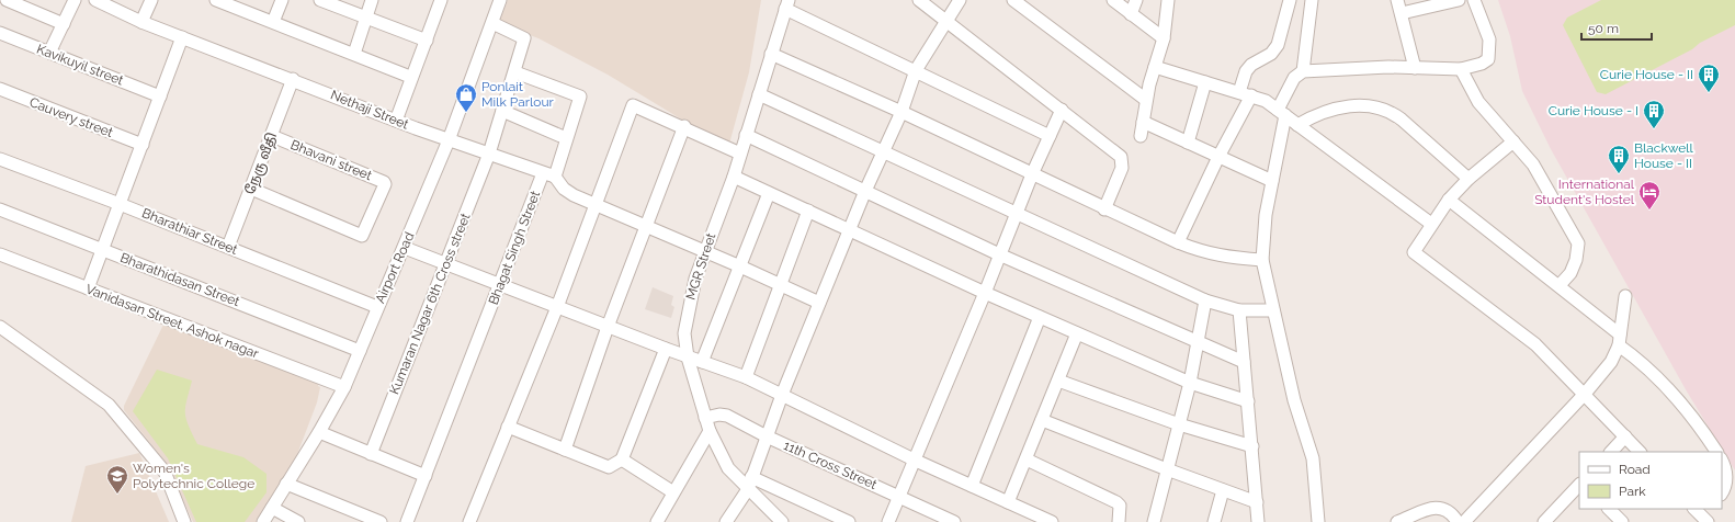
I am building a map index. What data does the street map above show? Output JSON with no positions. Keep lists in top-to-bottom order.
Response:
{
  "streets": {
    "street": [
      "Kavikuyil street",
      "Nethaji Street",
      "Cauvery street",
      "Bhavani street",
      "நேரு வீதி",
      "Bharathiar Street",
      "Bhagat Singh Street",
      "MGR Street",
      "Airport Road",
      "Bharathidasan Street",
      "Kumaran Nagar 6th Cross street",
      "Vanidasan Street, Ashok nagar",
      "11th Cross Street"
    ]
  },
  "crossings": [
    ["Nethaji Street", "நேரு வீதி"],
    ["Nethaji Street", "Bhagat Singh Street"],
    ["Nethaji Street", "Airport Road"],
    ["Nethaji Street", "Kumaran Nagar 6th Cross street"],
    ["Bhavani street", "நேரு வீதி"],
    ["நேரு வீதி", "Bharathiar Street"],
    ["Bharathiar Street", "Airport Road"],
    ["Bhagat Singh Street", "Kumaran Nagar 6th Cross street"],
    ["MGR Street", "11th Cross Street"],
    ["Airport Road", "Bharathidasan Street"],
    ["Airport Road", "Vanidasan Street, Ashok nagar"]
  ],
  "places": {
    "building": ["Curie House - II", "Curie House - I", "Blackwell House - II"],
    "shop": ["Ponlait Milk Parlour"],
    "hotel": ["International Student's Hostel"],
    "school or university": ["Women's Polytechnic College"]
  },
  "legend": ["Road", "Park"],
  "scale_bar": "50 m"
}
